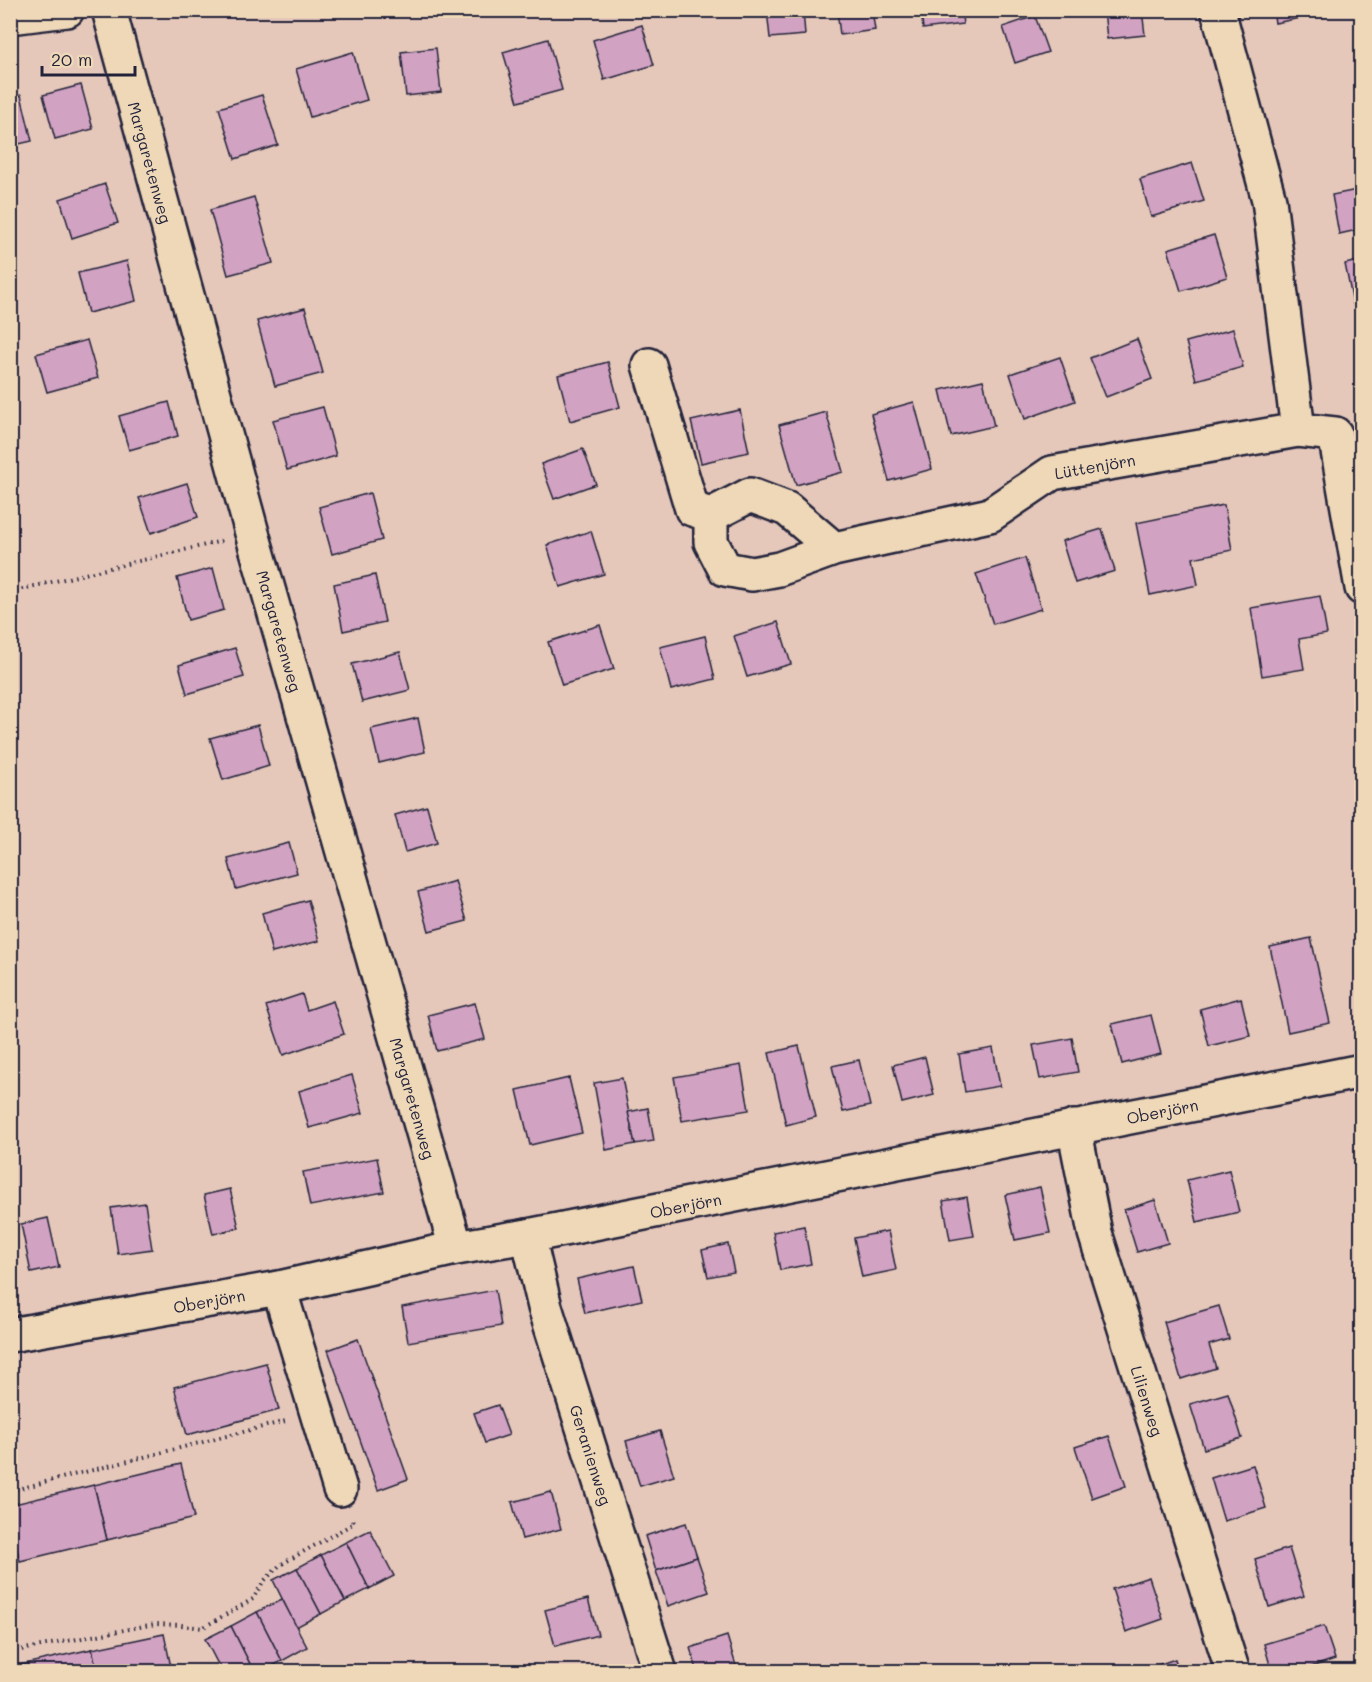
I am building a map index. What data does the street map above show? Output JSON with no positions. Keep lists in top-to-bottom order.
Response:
{
  "streets": {
    "street": [
      "Margaretenweg",
      "Lüttenjörn",
      "Oberjörn",
      "Lilienweg",
      "Geranienweg"
    ]
  },
  "crossings": [
    ["Margaretenweg", "Oberjörn"],
    ["Oberjörn", "Lilienweg"],
    ["Oberjörn", "Geranienweg"]
  ],
  "scale_bar": "20 m"
}
